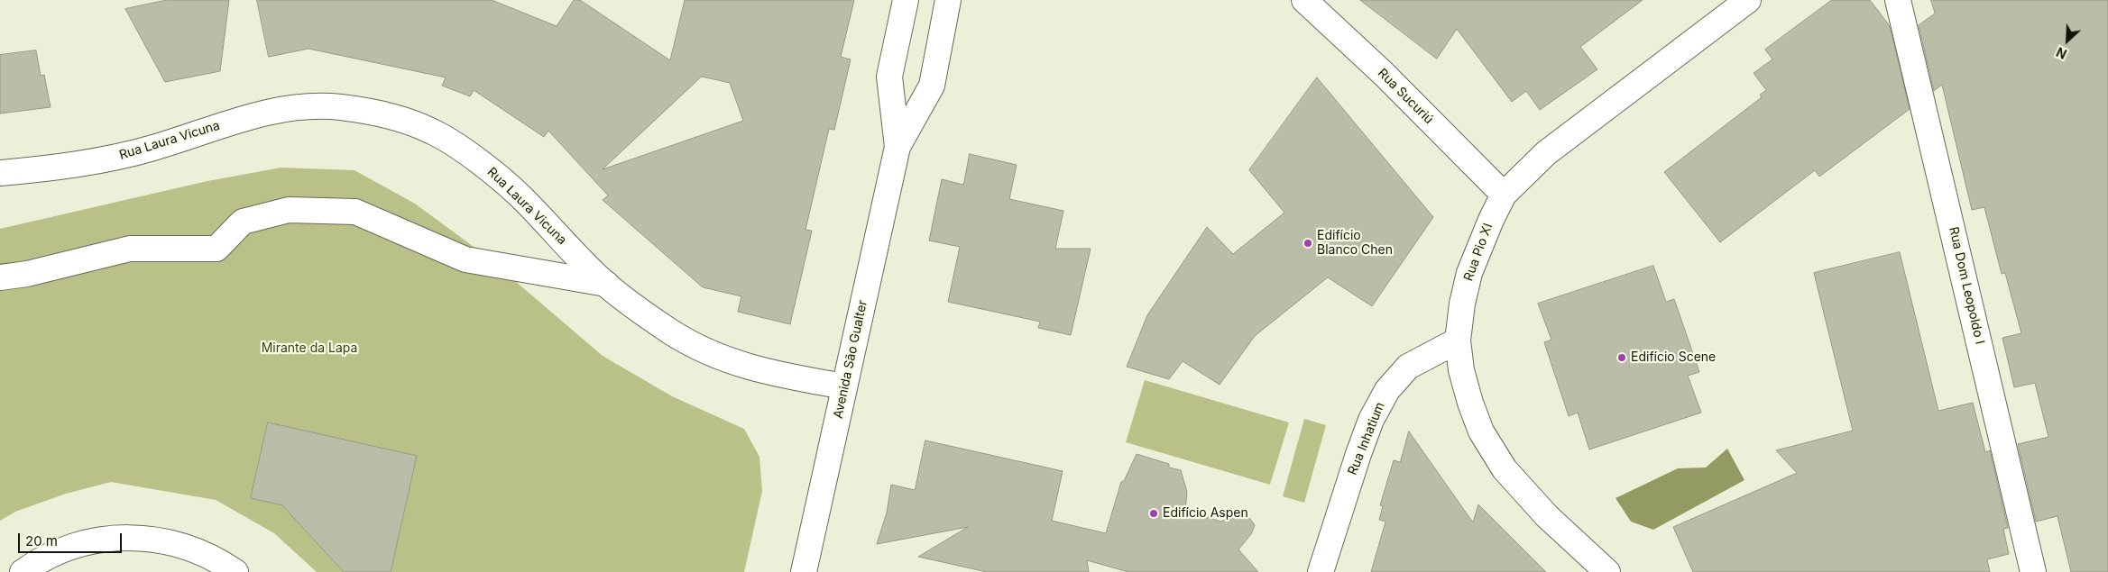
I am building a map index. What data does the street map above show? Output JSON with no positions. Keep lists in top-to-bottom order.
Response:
{
  "streets": {
    "street": [
      "Rua Sucuriú",
      "Rua Laura Vicuna",
      "Rua Pio XI",
      "Rua Dom Leopoldo I",
      "Avenida São Gualter",
      "Rua Inhatium"
    ]
  },
  "crossings": [
    ["Rua Sucuriú", "Rua Pio XI"],
    ["Rua Laura Vicuna", "Avenida São Gualter"],
    ["Rua Pio XI", "Rua Inhatium"]
  ],
  "parks": ["Mirante da Lapa"],
  "places": ["Edifício Blanco Chen", "Edifício Scene", "Edifício Aspen"],
  "scale_bar": "20 m",
  "north": "bottom left"
}
